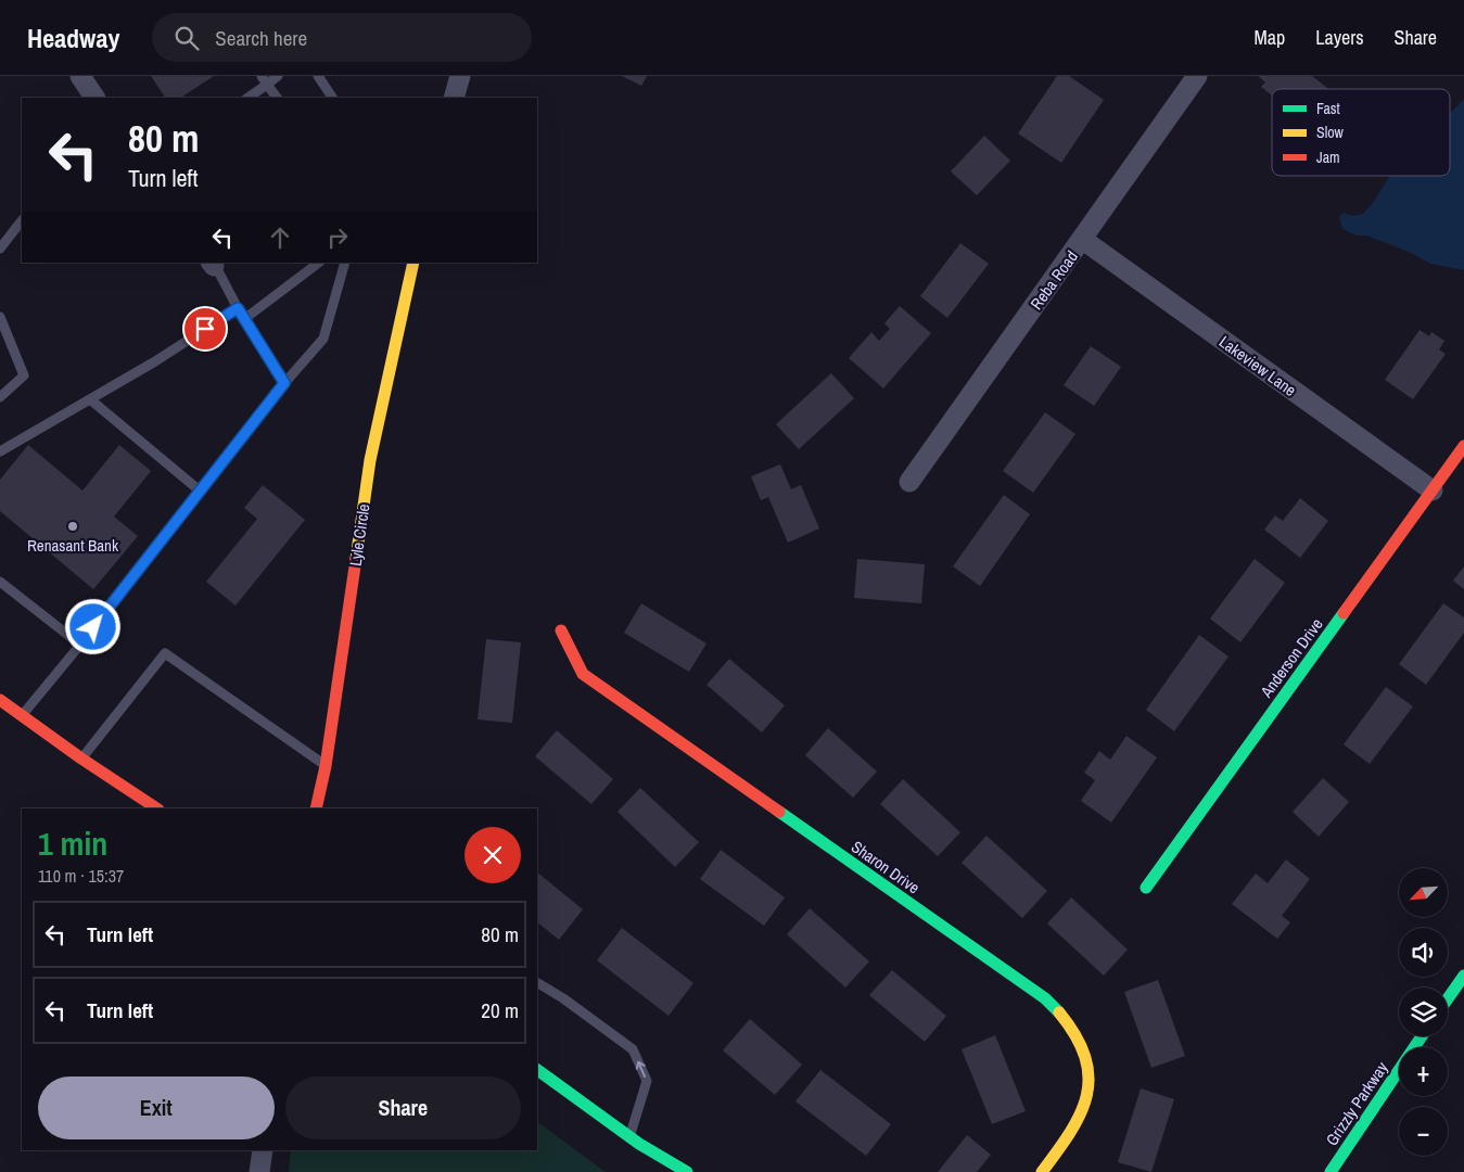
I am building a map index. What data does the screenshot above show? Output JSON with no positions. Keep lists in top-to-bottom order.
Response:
{
  "streets": {
    "street": [
      "Reba Road",
      "Lakeview Lane",
      "Lyle Circle",
      "Anderson Drive",
      "Sharon Drive",
      "Grizzly Parkway"
    ]
  },
  "crossings": [
    ["Reba Road", "Lakeview Lane"],
    ["Lakeview Lane", "Anderson Drive"]
  ],
  "places": ["Renasant Bank"],
  "legend": ["Fast", "Slow", "Jam"],
  "north": "bottom left",
  "page": {
    "header": "Headway",
    "search": "Search here",
    "nav": ["Map", "Layers", "Share"],
    "turn": ["80 m", "Turn left"],
    "heading": ["1 min", "110 m · 15:37"],
    "map_buttons": ["+", "−"],
    "list": [
      {
        "name": "Turn left",
        "value": "80 m"
      },
      {
        "name": "Turn left",
        "value": "20 m"
      }
    ],
    "buttons": ["Exit", "Share"]
  }
}
